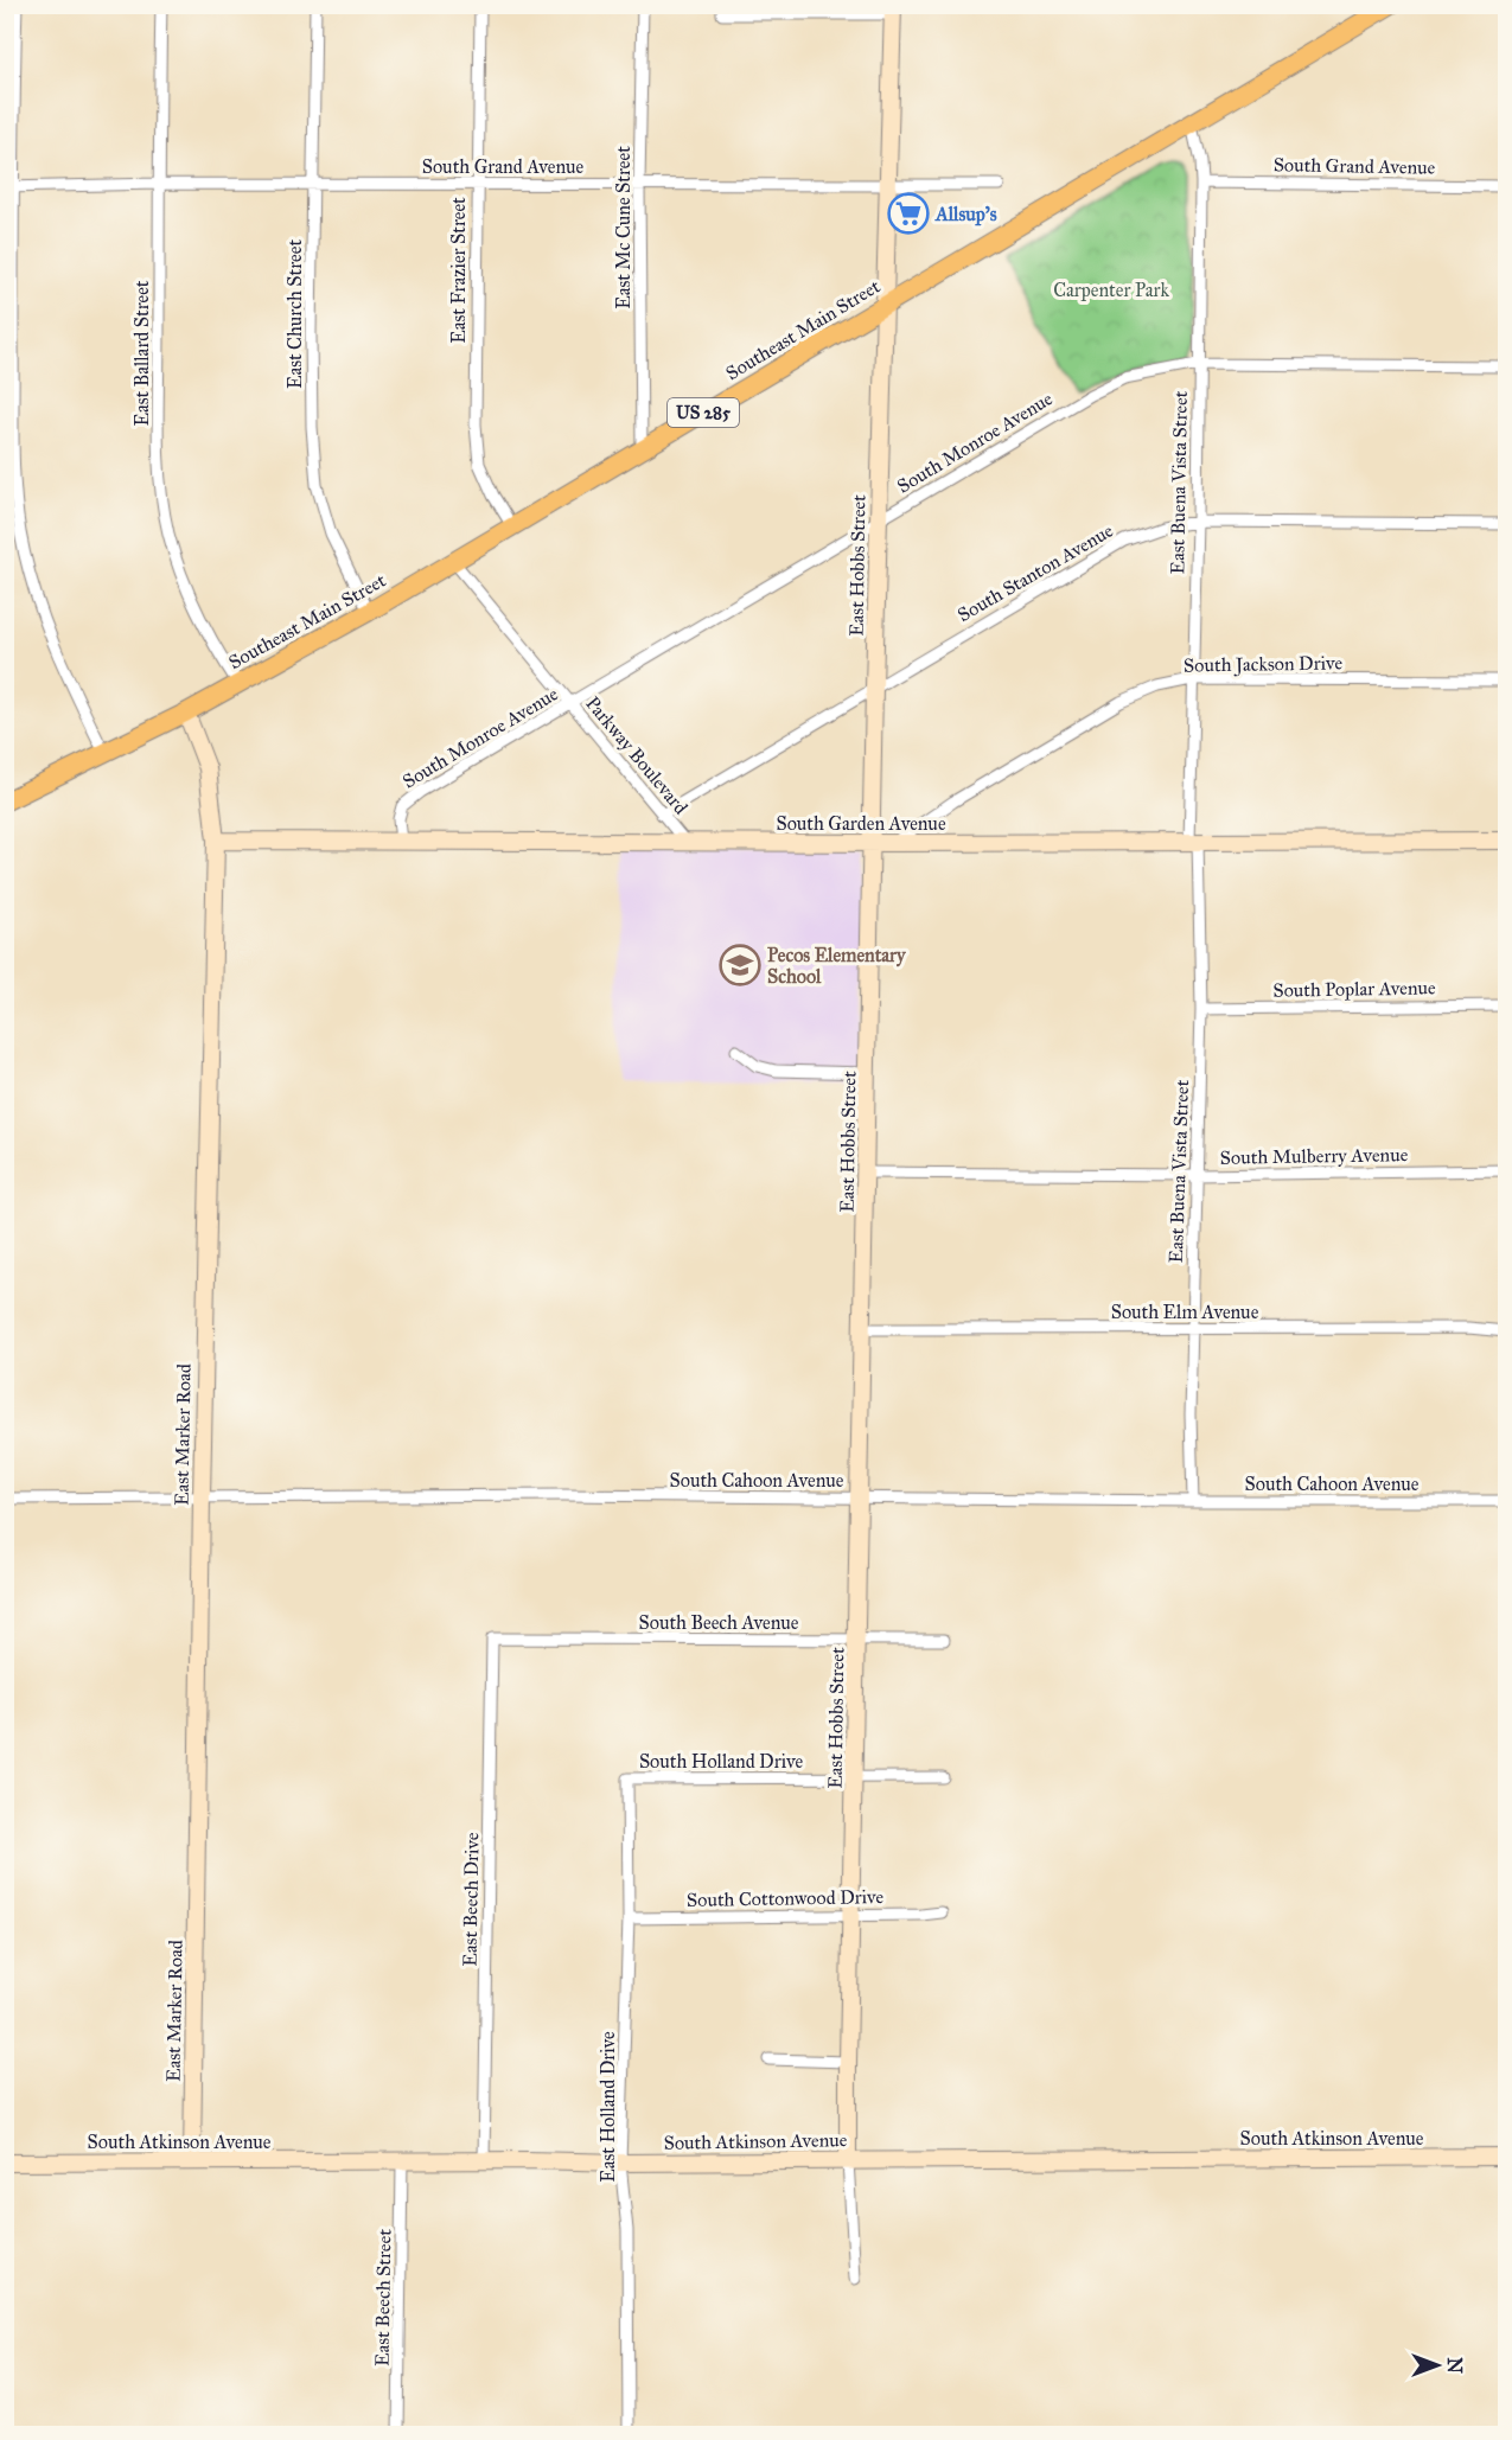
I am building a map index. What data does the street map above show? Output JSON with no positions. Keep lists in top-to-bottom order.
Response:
{
  "streets": {
    "main road": ["Southeast Main Street", "US 285"],
    "street": [
      "South Grand Avenue",
      "East Mc Cune Street",
      "East Frazier Street",
      "East Church Street",
      "East Ballard Street",
      "South Monroe Avenue",
      "East Buena Vista Street",
      "East Hobbs Street",
      "South Stanton Avenue",
      "South Jackson Drive",
      "Parkway Boulevard",
      "South Garden Avenue",
      "South Poplar Avenue",
      "South Mulberry Avenue",
      "South Elm Avenue",
      "East Marker Road",
      "South Cahoon Avenue",
      "South Beech Avenue",
      "South Holland Drive",
      "South Cottonwood Drive",
      "East Beech Drive",
      "East Holland Drive",
      "South Atkinson Avenue",
      "East Beech Street"
    ]
  },
  "crossings": [
    ["South Grand Avenue", "East Mc Cune Street"],
    ["South Grand Avenue", "East Frazier Street"],
    ["South Grand Avenue", "East Church Street"],
    ["South Grand Avenue", "East Ballard Street"],
    ["South Grand Avenue", "East Buena Vista Street"],
    ["South Grand Avenue", "East Hobbs Street"],
    ["East Mc Cune Street", "Southeast Main Street"],
    ["East Frazier Street", "Southeast Main Street"],
    ["East Church Street", "Southeast Main Street"],
    ["Southeast Main Street", "East Ballard Street"],
    ["Southeast Main Street", "East Buena Vista Street"],
    ["Southeast Main Street", "East Hobbs Street"],
    ["Southeast Main Street", "Parkway Boulevard"],
    ["Southeast Main Street", "East Marker Road"],
    ["South Monroe Avenue", "East Buena Vista Street"],
    ["South Monroe Avenue", "East Hobbs Street"],
    ["South Monroe Avenue", "Parkway Boulevard"],
    ["South Monroe Avenue", "South Garden Avenue"],
    ["East Buena Vista Street", "South Stanton Avenue"],
    ["East Buena Vista Street", "South Jackson Drive"],
    ["East Buena Vista Street", "South Garden Avenue"],
    ["East Buena Vista Street", "South Poplar Avenue"],
    ["East Buena Vista Street", "South Mulberry Avenue"],
    ["East Buena Vista Street", "South Elm Avenue"],
    ["East Buena Vista Street", "South Cahoon Avenue"],
    ["East Hobbs Street", "South Stanton Avenue"],
    ["East Hobbs Street", "South Garden Avenue"],
    ["East Hobbs Street", "South Mulberry Avenue"],
    ["East Hobbs Street", "South Elm Avenue"],
    ["East Hobbs Street", "South Cahoon Avenue"],
    ["East Hobbs Street", "South Beech Avenue"],
    ["East Hobbs Street", "South Holland Drive"],
    ["East Hobbs Street", "South Cottonwood Drive"],
    ["East Hobbs Street", "South Atkinson Avenue"],
    ["South Stanton Avenue", "Parkway Boulevard"],
    ["South Jackson Drive", "South Garden Avenue"],
    ["Parkway Boulevard", "South Garden Avenue"],
    ["South Garden Avenue", "East Marker Road"],
    ["East Marker Road", "South Cahoon Avenue"],
    ["East Marker Road", "South Atkinson Avenue"],
    ["South Beech Avenue", "East Beech Drive"],
    ["South Holland Drive", "East Holland Drive"],
    ["South Cottonwood Drive", "East Holland Drive"],
    ["East Beech Drive", "South Atkinson Avenue"],
    ["East Holland Drive", "South Atkinson Avenue"],
    ["South Atkinson Avenue", "East Beech Street"]
  ],
  "parks": ["Carpenter Park"],
  "places": {
    "supermarket": ["Allsup's"],
    "school or university": ["Pecos Elementary School"]
  },
  "north": "right"
}
